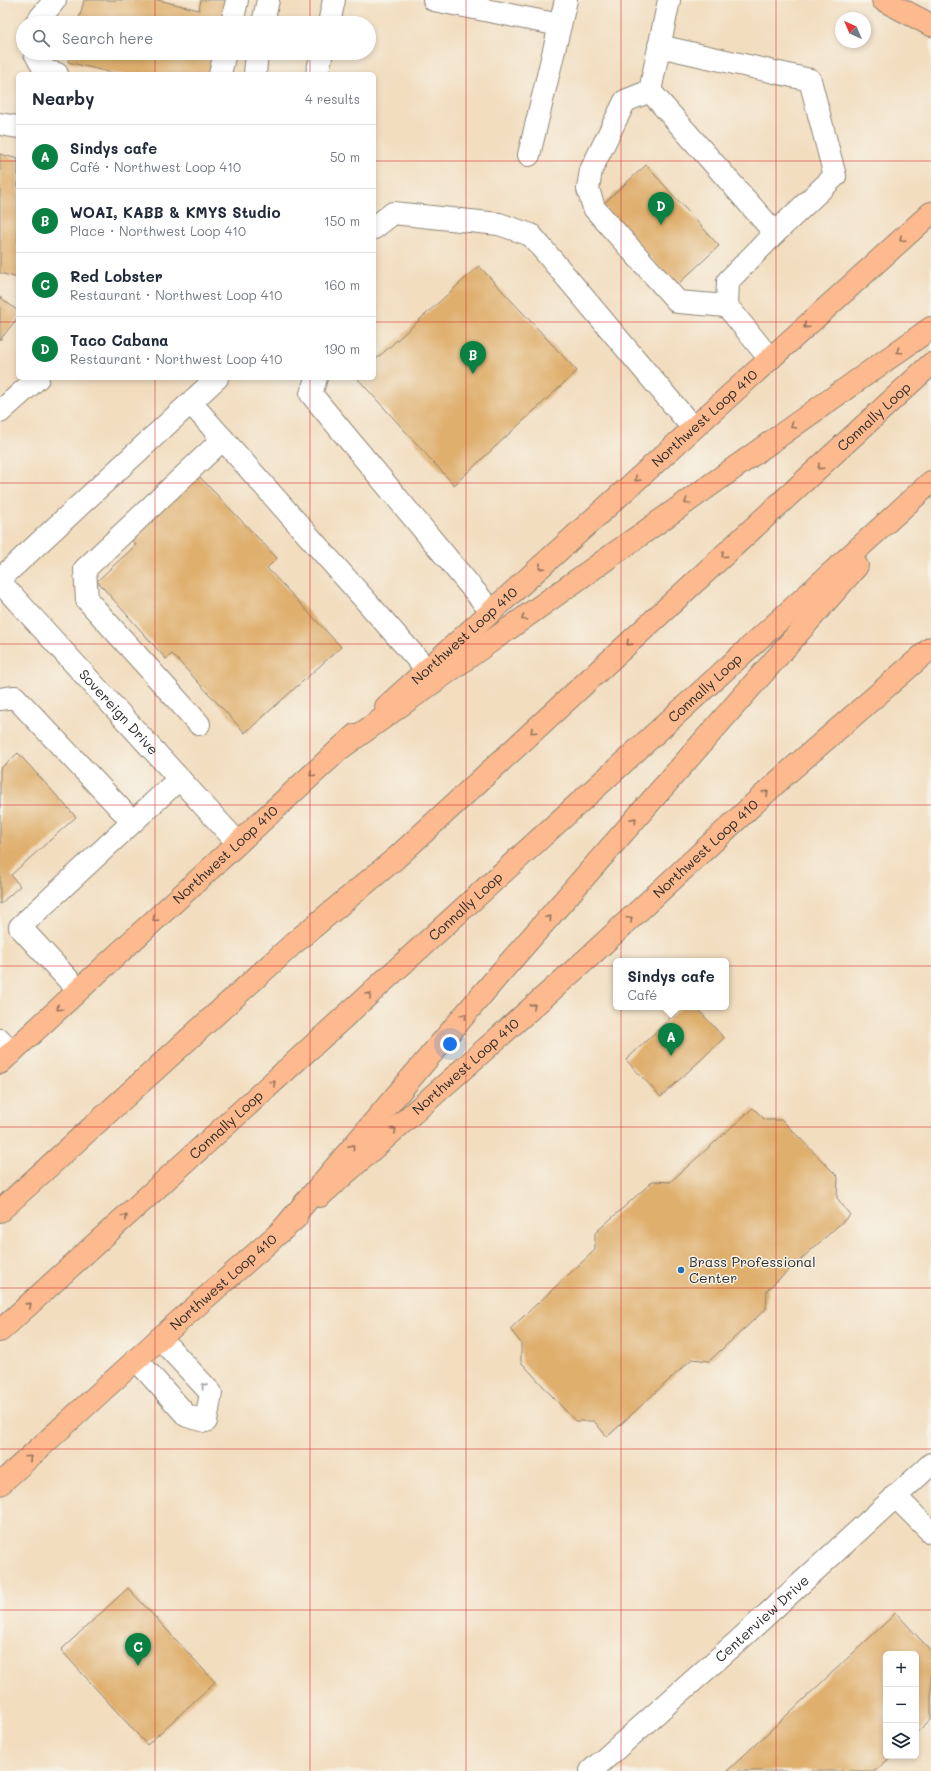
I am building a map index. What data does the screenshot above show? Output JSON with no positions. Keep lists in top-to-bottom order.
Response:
{
  "streets": {
    "main road": ["Connally Loop", "Northwest Loop 410"],
    "street": ["Sovereign Drive", "Centerview Drive"]
  },
  "crossings": [
    ["Northwest Loop 410", "Sovereign Drive"]
  ],
  "places": ["Brass Professional Center"],
  "north": "top left",
  "page": {
    "search": "Search here",
    "heading": ["Nearby", "4 results"],
    "list": [
      {
        "mark": "A",
        "name": "Sindys cafe",
        "note": "Café · Northwest Loop 410",
        "value": "50 m"
      },
      {
        "mark": "B",
        "name": "WOAI, KABB & KMYS Studio",
        "note": "Place · Northwest Loop 410",
        "value": "150 m"
      },
      {
        "mark": "C",
        "name": "Red Lobster",
        "note": "Restaurant · Northwest Loop 410",
        "value": "160 m"
      },
      {
        "mark": "D",
        "name": "Taco Cabana",
        "note": "Restaurant · Northwest Loop 410",
        "value": "190 m"
      }
    ],
    "pins": [
      "D",
      "B",
      "A",
      "C"
    ],
    "popup": ["Sindys cafe", "Café"],
    "map_buttons": ["+", "−"]
  }
}
